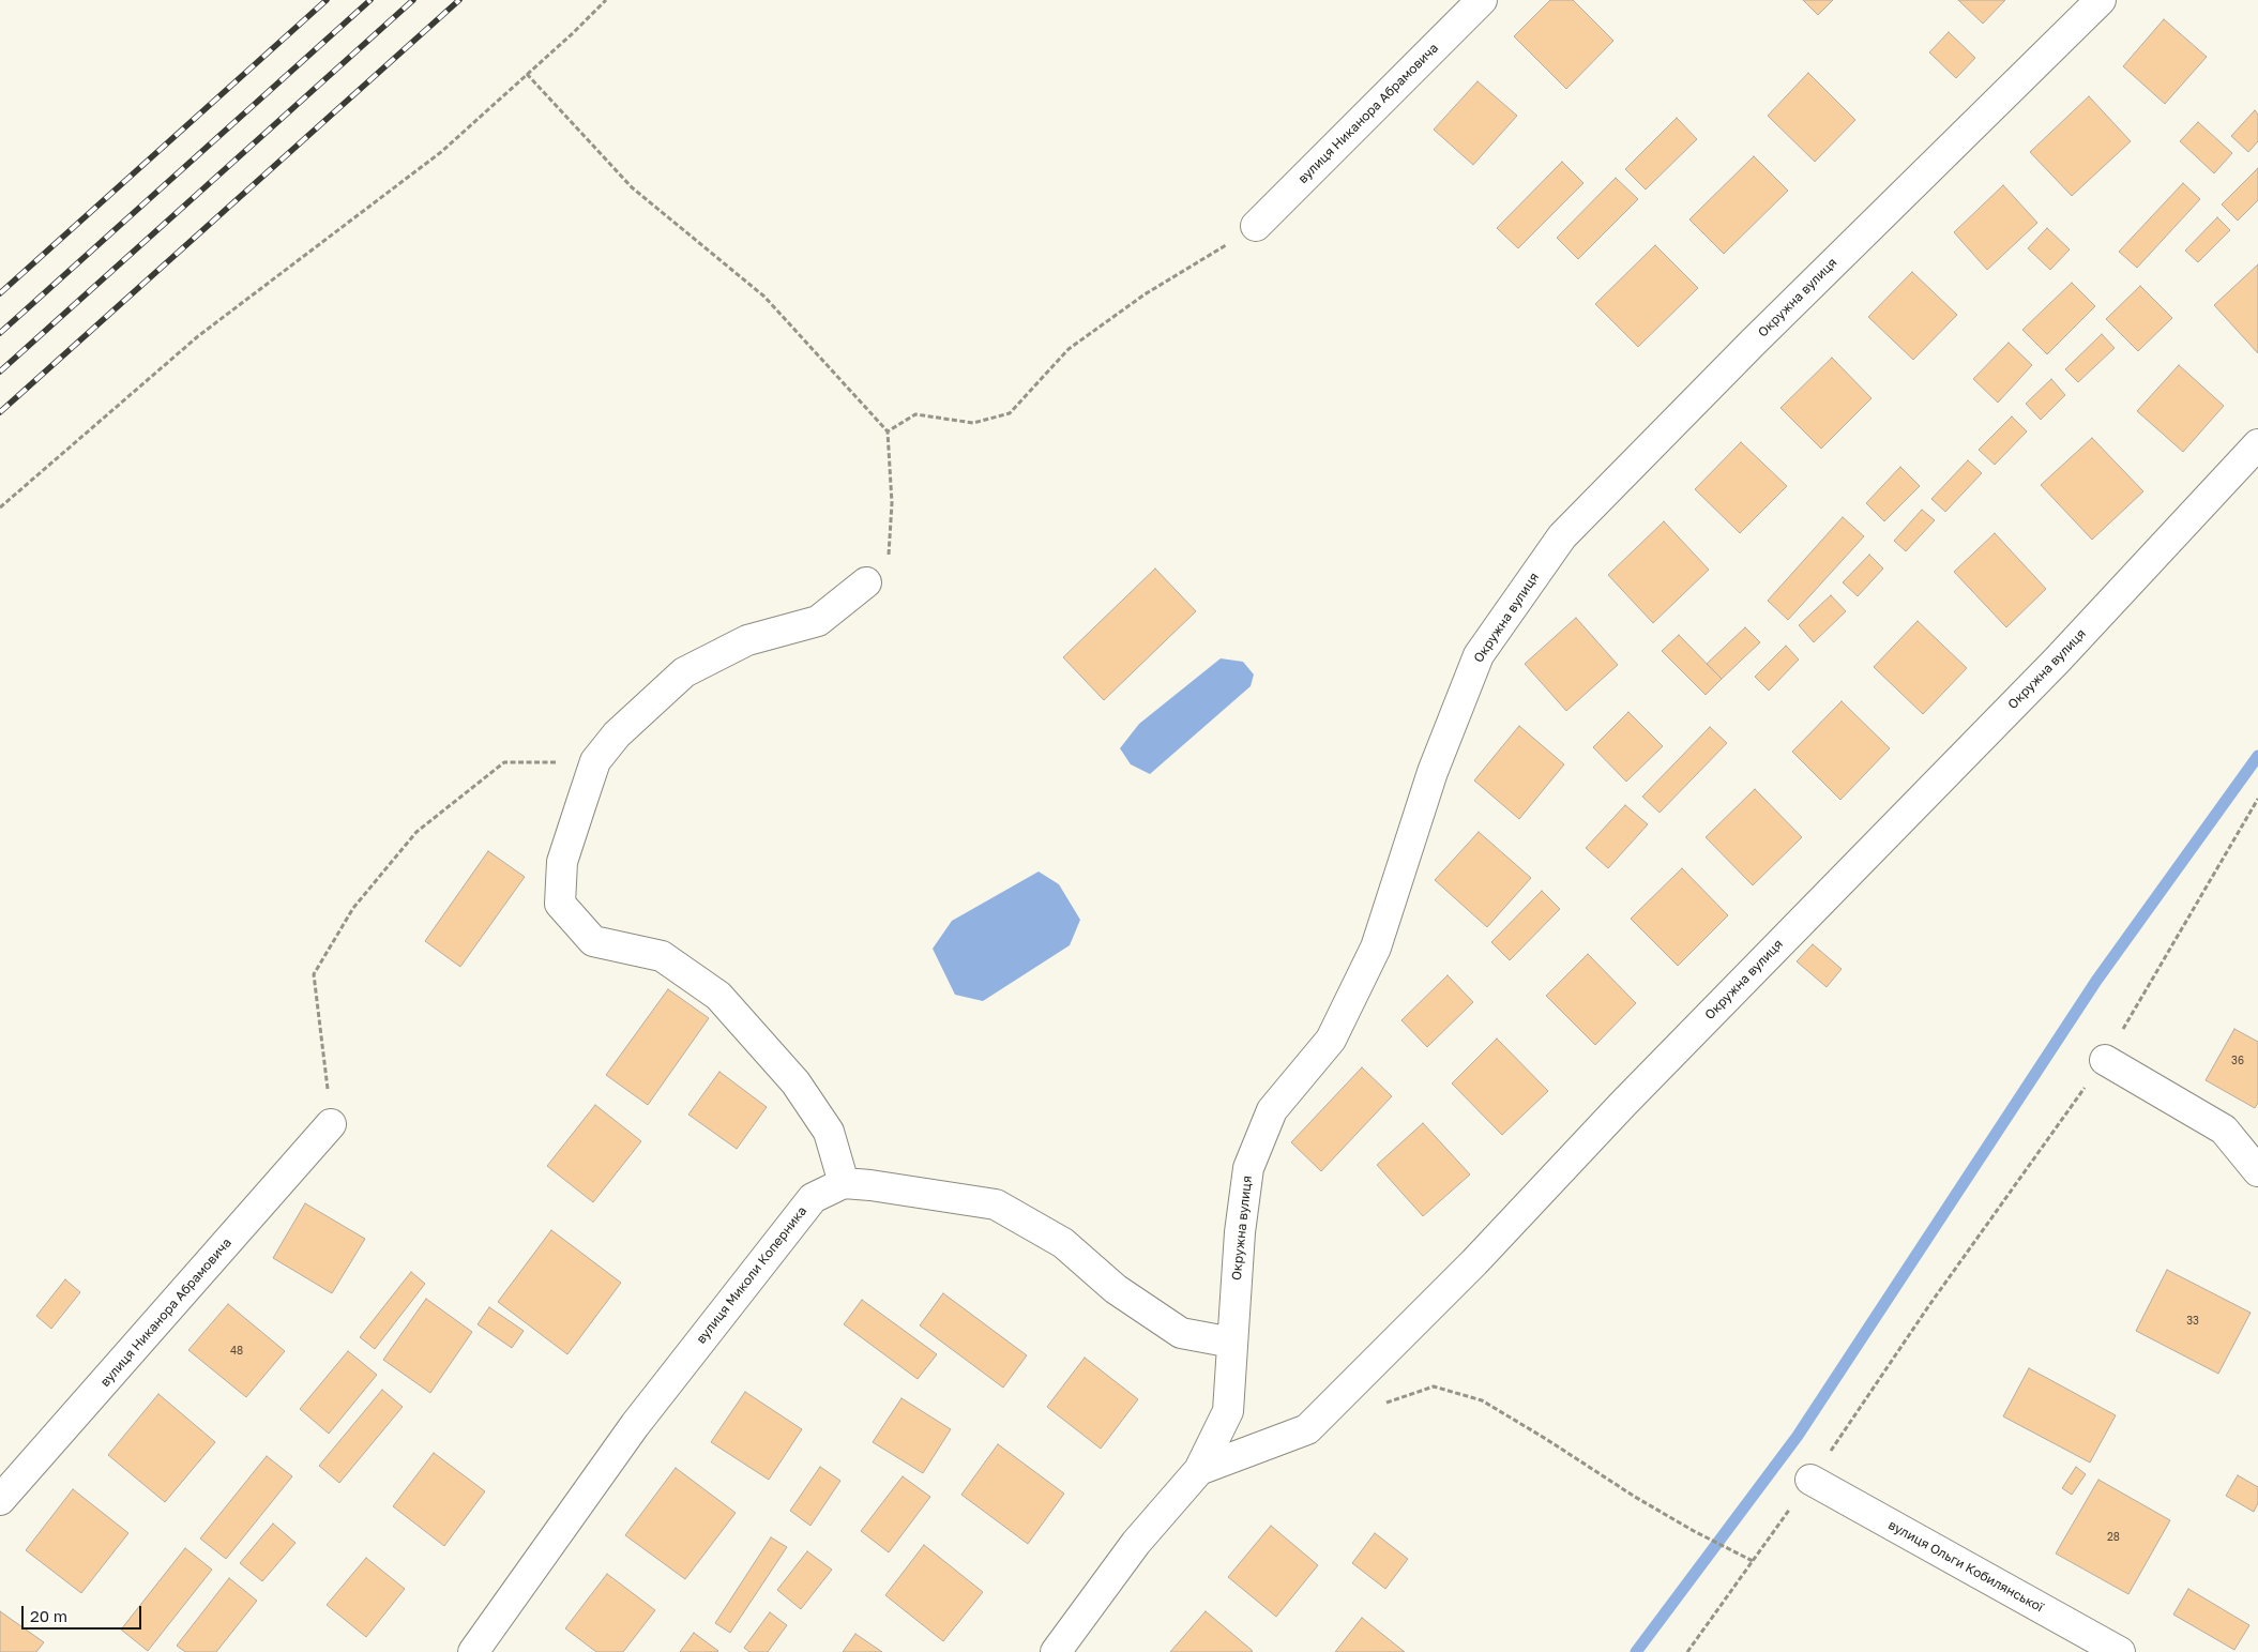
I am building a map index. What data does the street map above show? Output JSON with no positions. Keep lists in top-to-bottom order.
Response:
{
  "streets": {
    "street": [
      "вулиця Никанора Абрамовича",
      "Окружна вулиця",
      "вулиця Миколи Коперника",
      "вулиця Ольги Кобилянської"
    ]
  },
  "crossings": [
    ["Окружна вулиця", "вулиця Миколи Коперника"]
  ],
  "house_numbers": [
    "36",
    "33",
    "48",
    "28"
  ],
  "scale_bar": "20 m"
}
